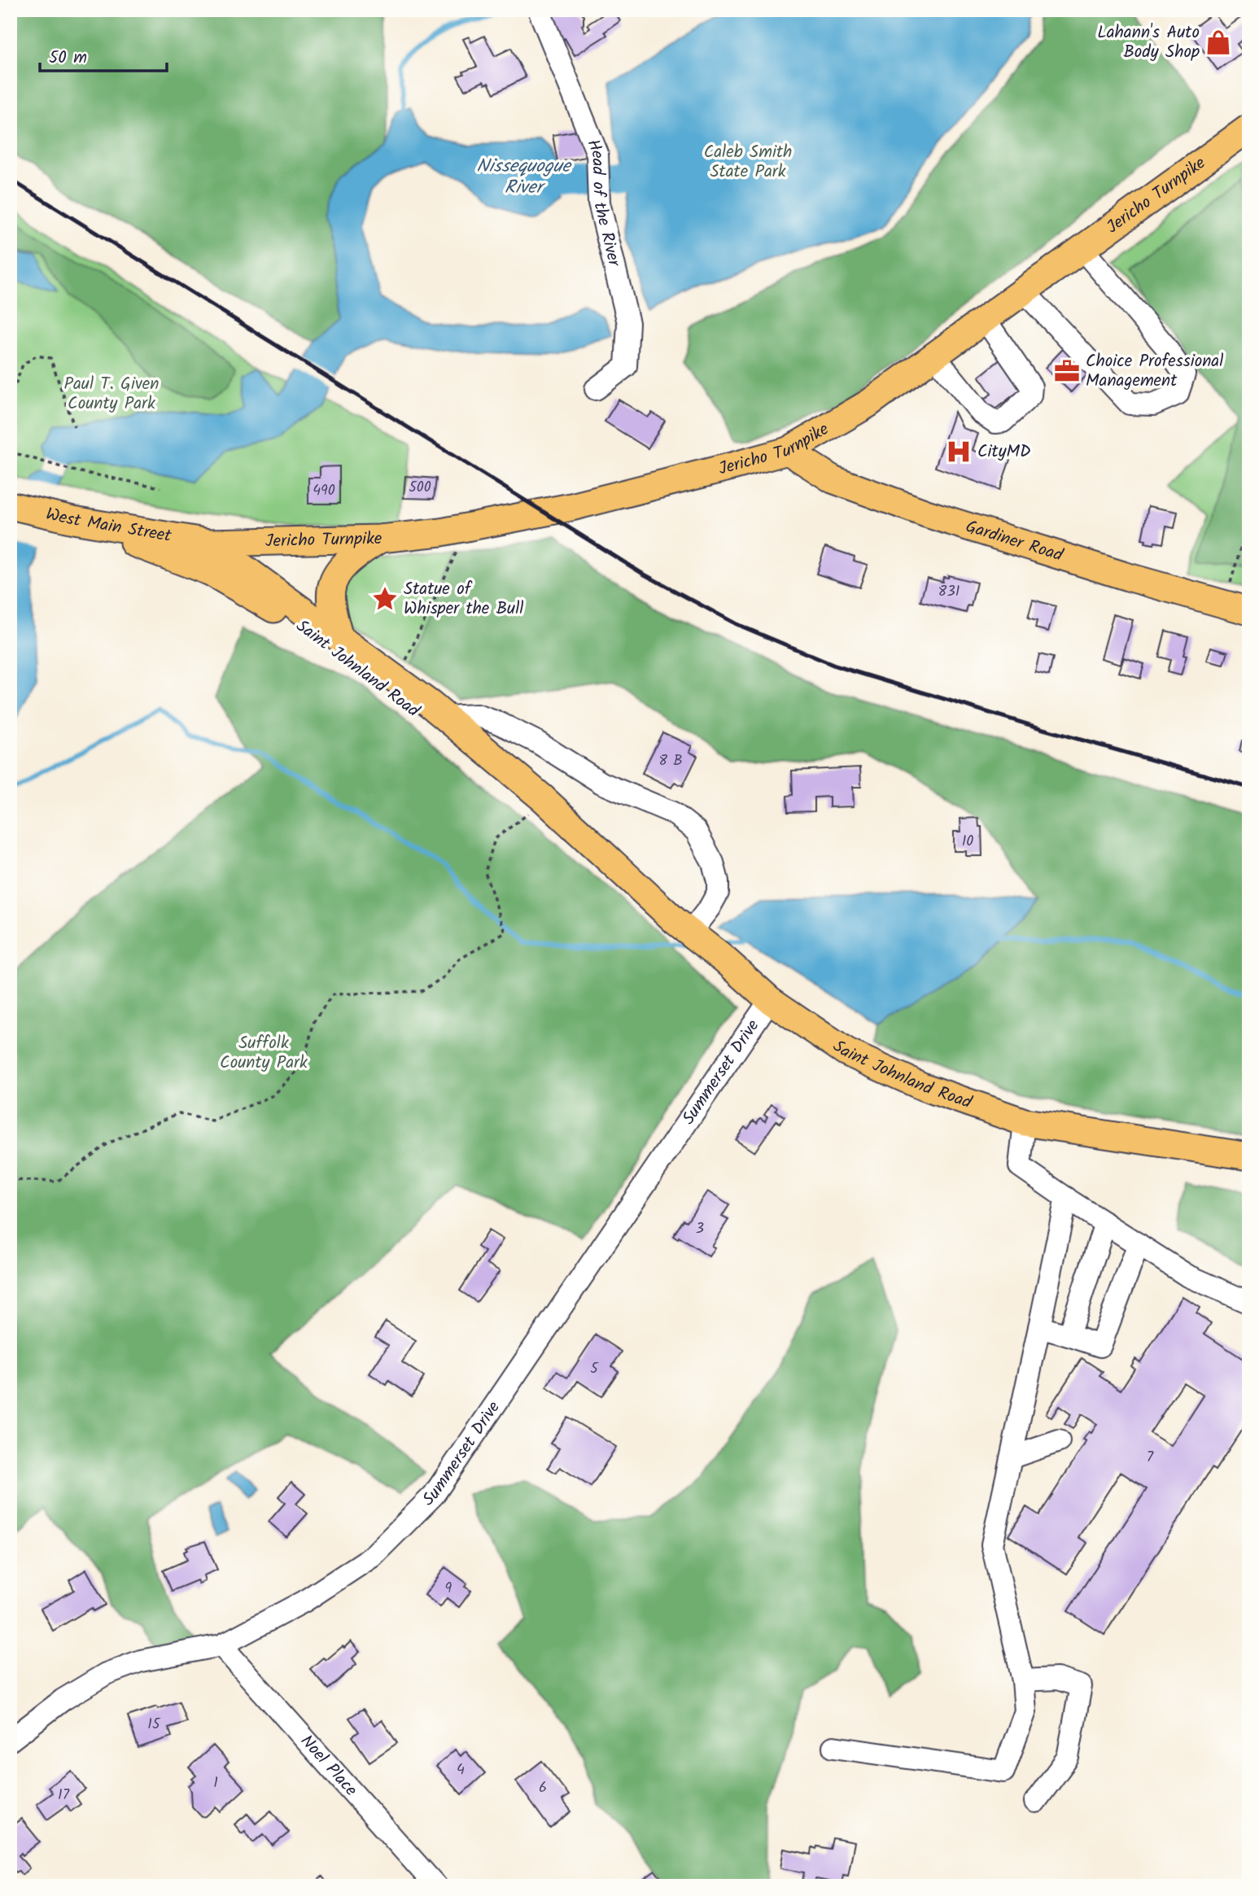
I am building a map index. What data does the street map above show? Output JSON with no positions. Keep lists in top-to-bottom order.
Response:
{
  "streets": {
    "main road": [
      "Jericho Turnpike",
      "West Main Street",
      "Gardiner Road",
      "Saint Johnland Road"
    ],
    "street": ["Head of the River", "Summerset Drive", "Noel Place"]
  },
  "crossings": [
    ["Jericho Turnpike", "West Main Street"],
    ["Jericho Turnpike", "Gardiner Road"],
    ["Jericho Turnpike", "Saint Johnland Road"],
    ["West Main Street", "Saint Johnland Road"],
    ["Saint Johnland Road", "Summerset Drive"],
    ["Summerset Drive", "Noel Place"]
  ],
  "water": ["Nissequogue River"],
  "parks": ["Caleb Smith State Park", "Paul T. Given County Park", "Suffolk County Park"],
  "places": {
    "shop": ["Lahann's Auto Body Shop"],
    "office": ["Choice Professional Management"],
    "hospital": ["CityMD"],
    "place": ["Statue of Whisper the Bull"]
  },
  "house_numbers": [
    "500",
    "490",
    "831",
    "8 B",
    "10",
    "3",
    "5",
    "7",
    "9",
    "15",
    "4",
    "1",
    "6",
    "17"
  ],
  "scale_bar": "50 m"
}
